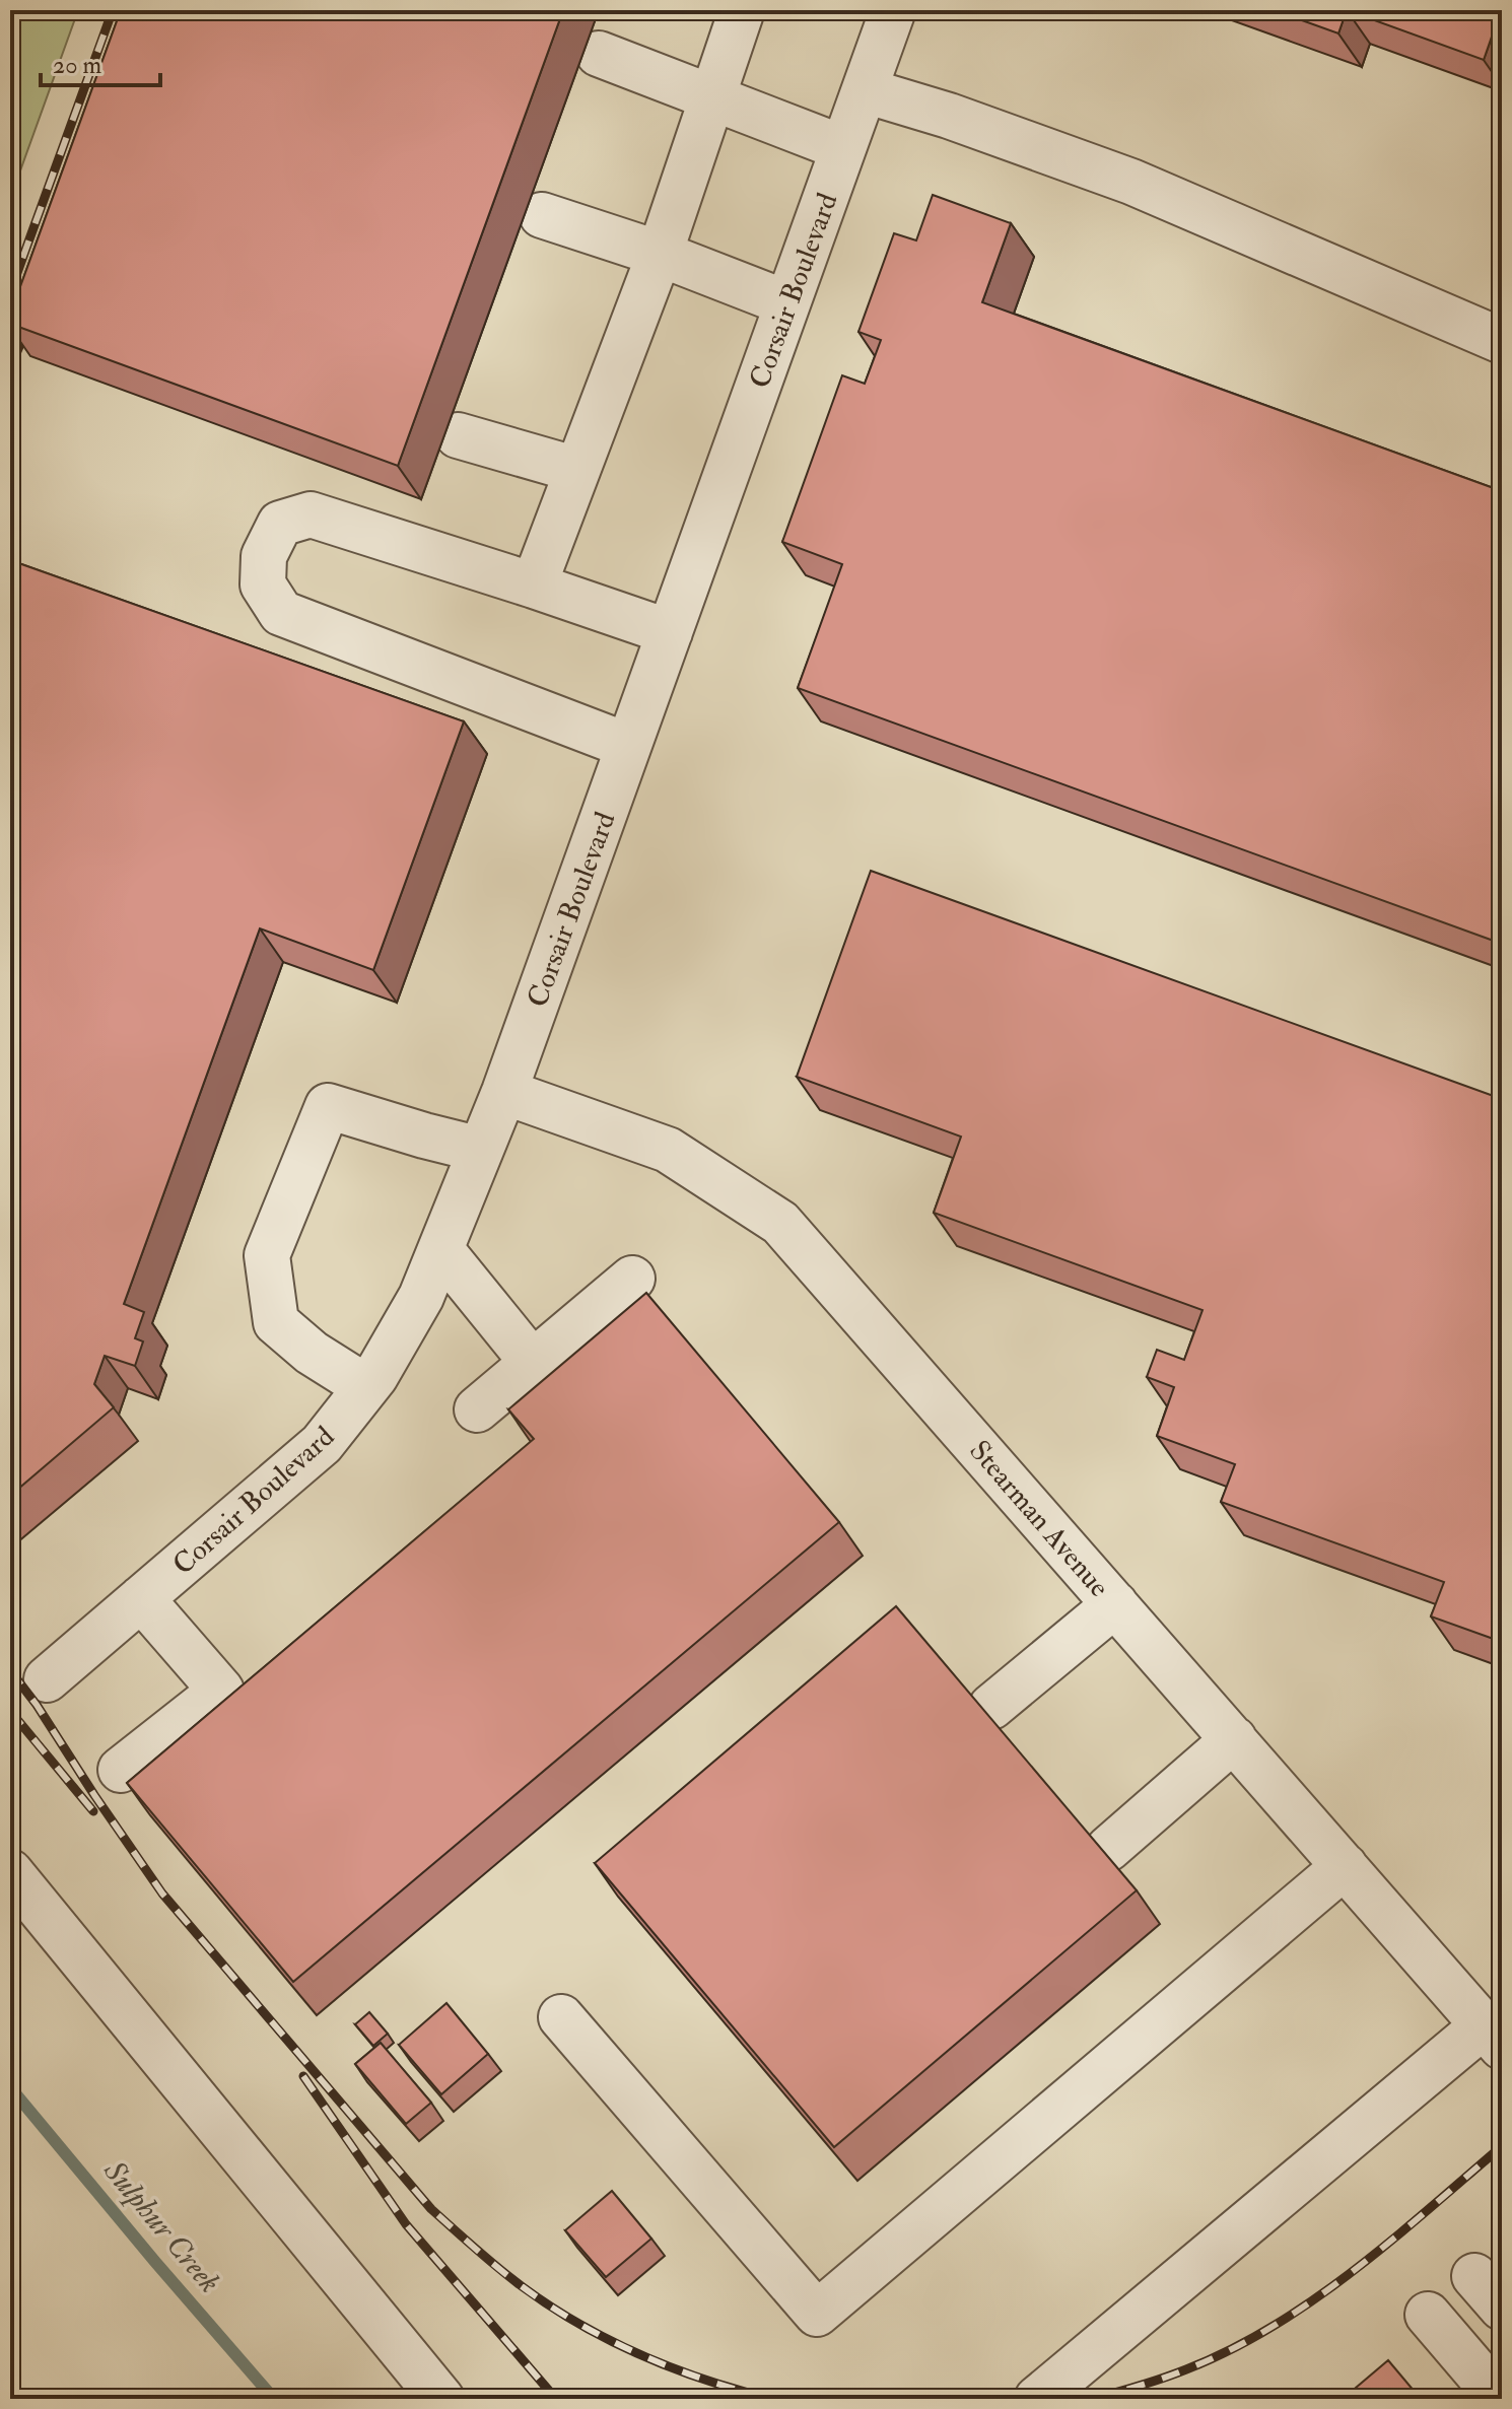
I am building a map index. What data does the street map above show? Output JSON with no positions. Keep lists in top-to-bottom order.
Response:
{
  "streets": {
    "street": ["Corsair Boulevard", "Stearman Avenue"]
  },
  "crossings": [
    ["Corsair Boulevard", "Stearman Avenue"]
  ],
  "water": ["Sulphur Creek"],
  "scale_bar": "20 m"
}
